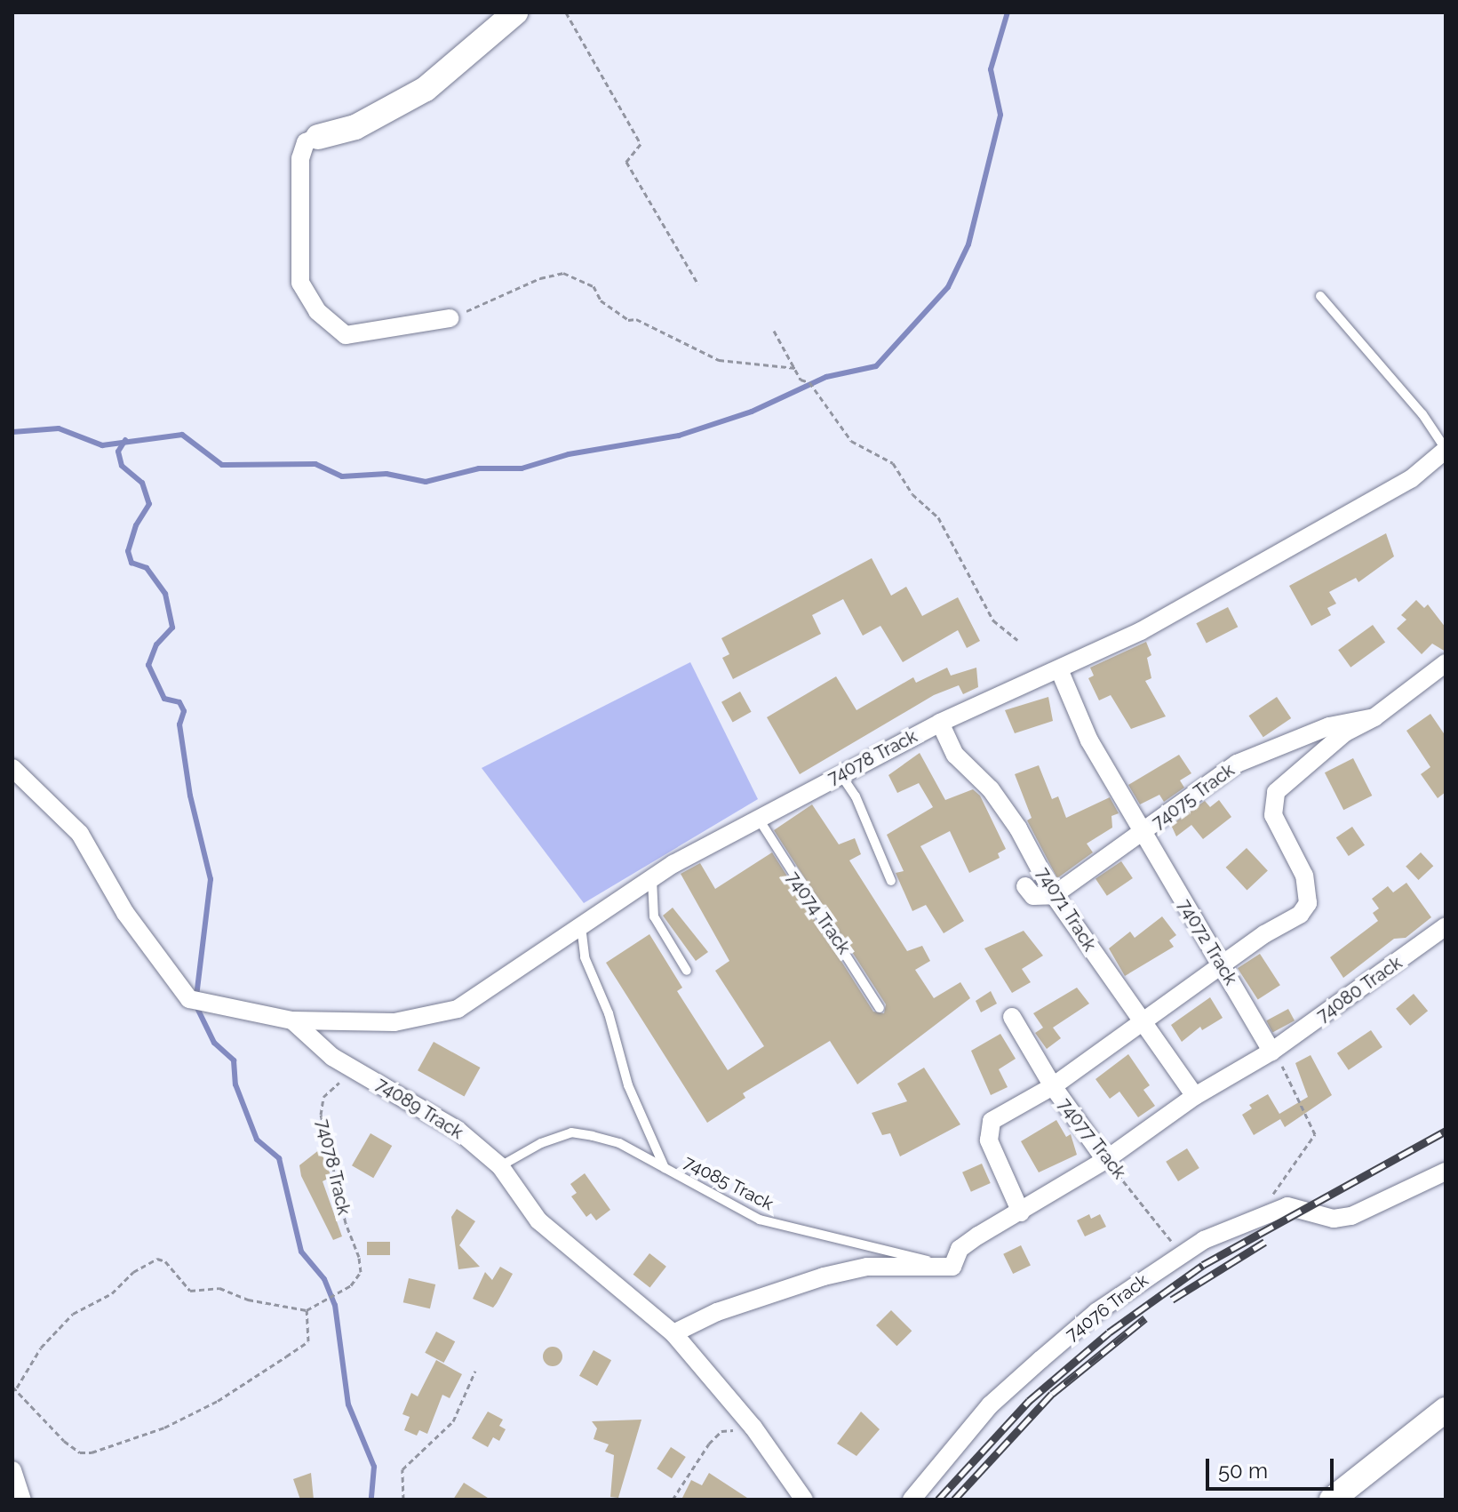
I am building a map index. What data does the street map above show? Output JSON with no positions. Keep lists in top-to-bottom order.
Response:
{
  "streets": {
    "street": [
      "74078 Track",
      "74075 Track",
      "74071 Track",
      "74072 Track",
      "74080 Track",
      "74089 Track",
      "74077 Track",
      "74076 Track"
    ],
    "lane": ["74074 Track", "74085 Track"]
  },
  "crossings": [
    ["74078 Track", "74071 Track"],
    ["74078 Track", "74074 Track"],
    ["74078 Track", "74072 Track"],
    ["74078 Track", "74089 Track"],
    ["74075 Track", "74071 Track"],
    ["74075 Track", "74072 Track"],
    ["74071 Track", "74080 Track"],
    ["74072 Track", "74080 Track"],
    ["74080 Track", "74077 Track"],
    ["74089 Track", "74085 Track"],
    ["74077 Track", "74076 Track"]
  ],
  "scale_bar": "50 m"
}
